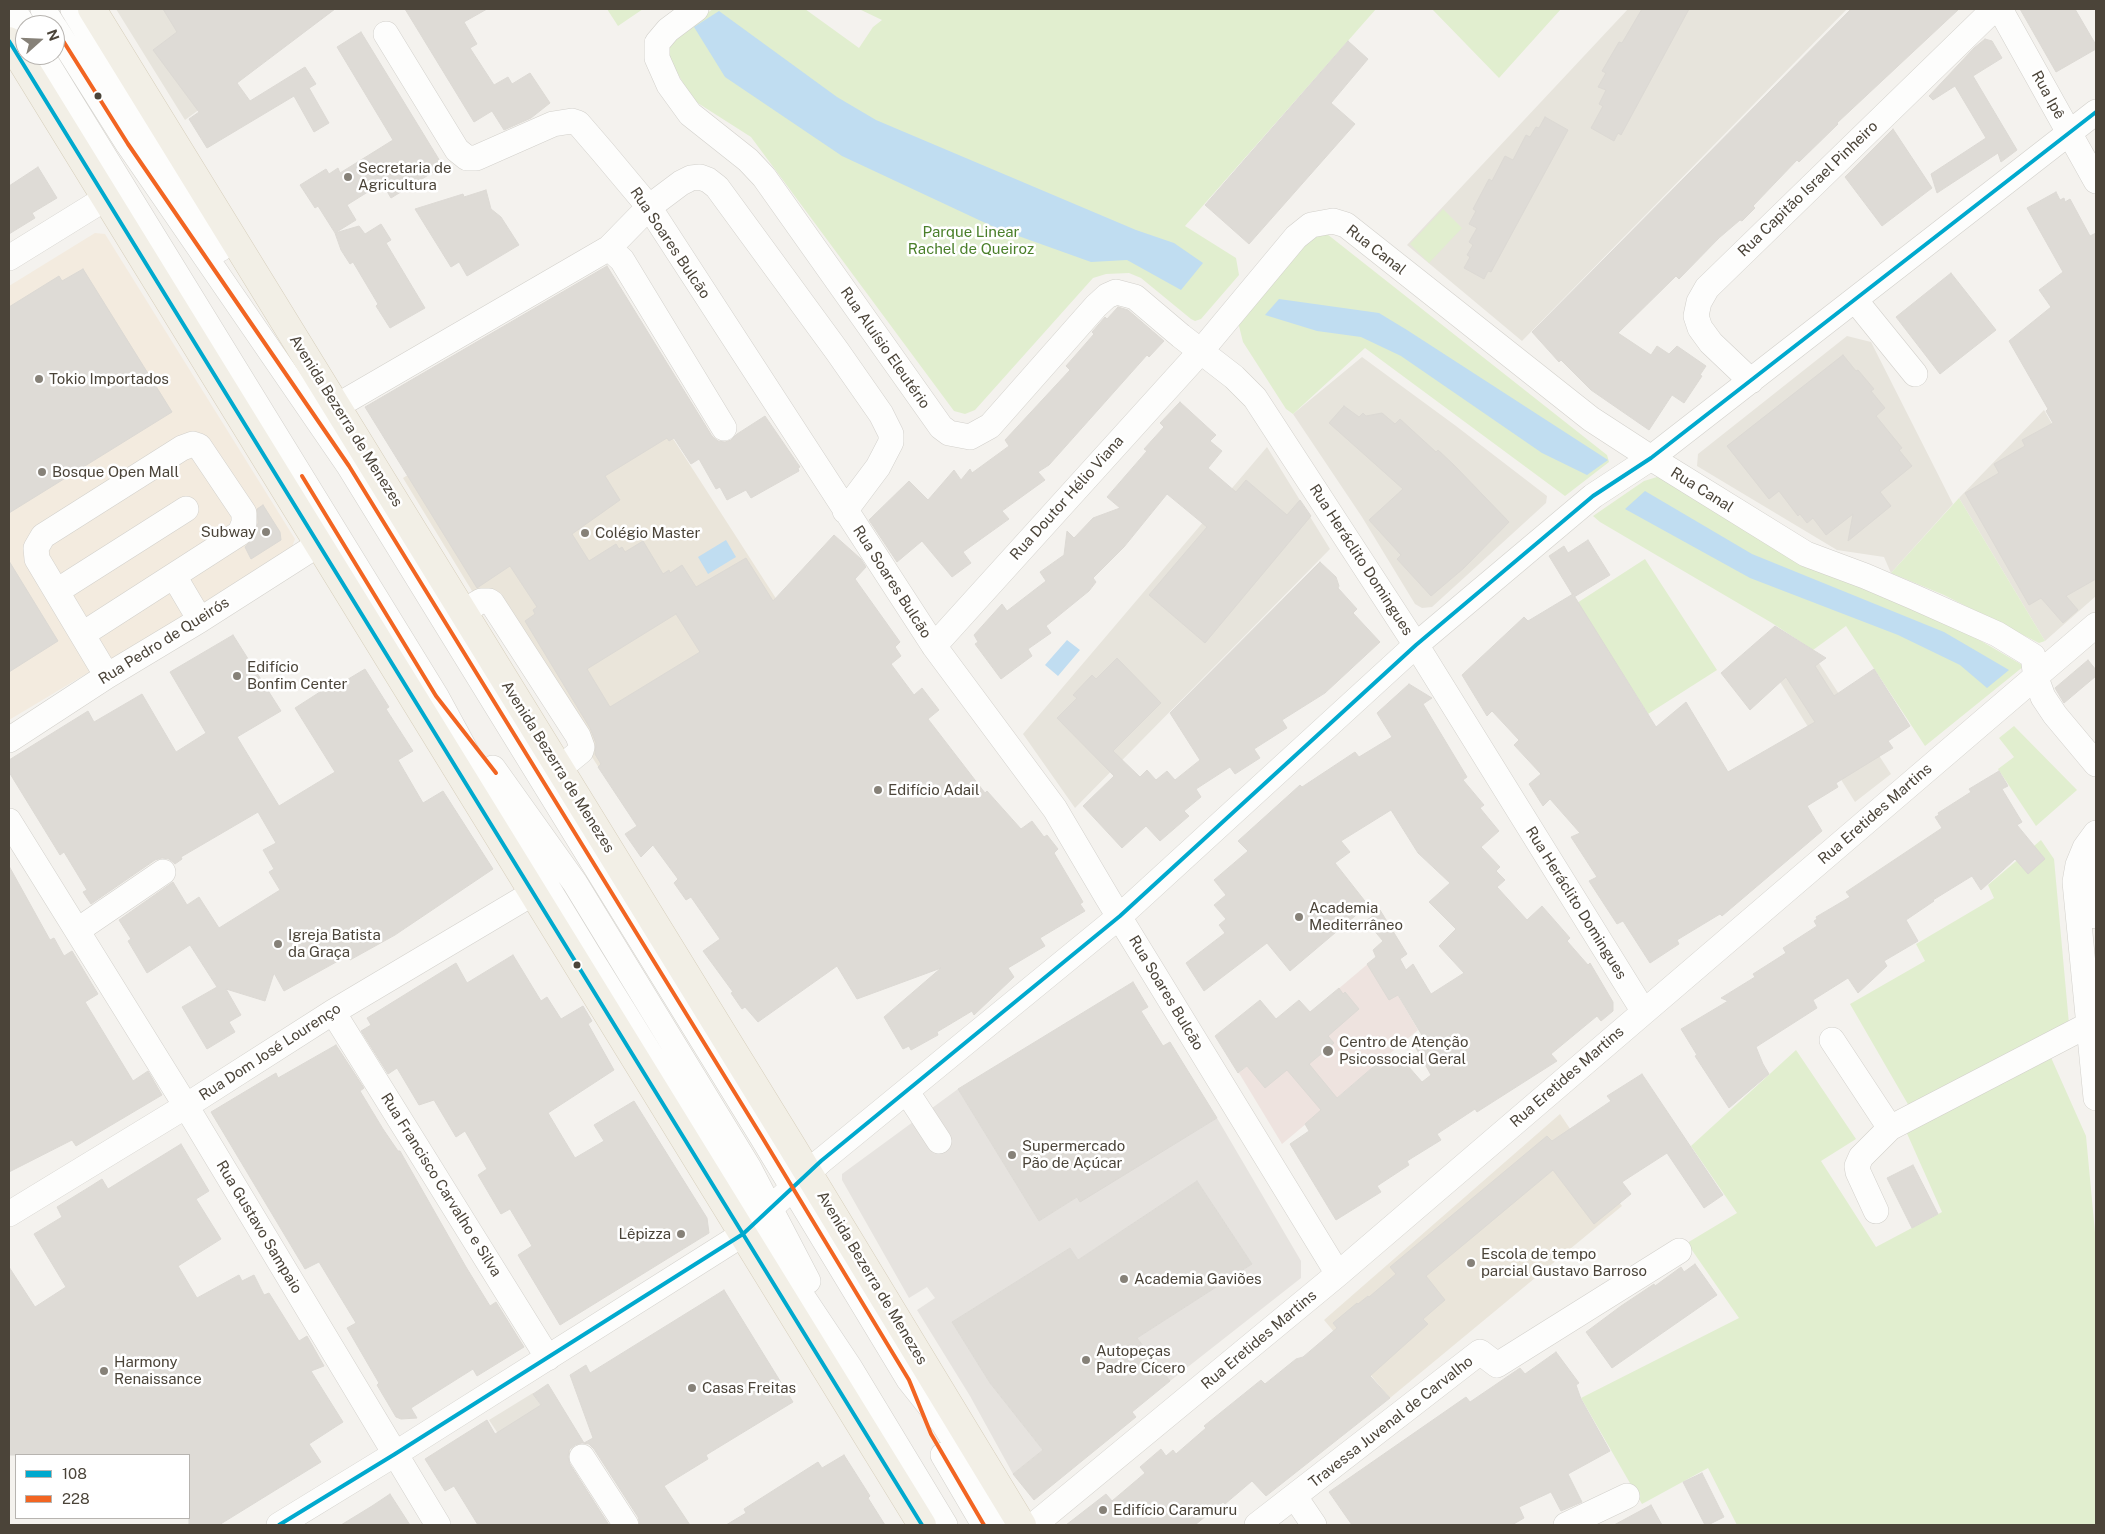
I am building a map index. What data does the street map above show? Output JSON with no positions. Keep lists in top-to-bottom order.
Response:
{
  "streets": {
    "main road": ["Avenida Bezerra de Menezes"],
    "street": [
      "Rua Ipê",
      "Rua Capitão Israel Pinheiro",
      "Rua Soares Bulcão",
      "Rua Canal",
      "Rua Aluísio Eleutério",
      "Rua Doutor Hélio Viana",
      "Rua Heráclito Domingues",
      "Rua Pedro de Queirós",
      "Rua Eretides Martins",
      "Rua Dom José Lourenço",
      "Rua Francisco Carvalho e Silva",
      "Rua Gustavo Sampaio",
      "Travessa Juvenal de Carvalho"
    ]
  },
  "crossings": [
    ["Rua Soares Bulcão", "Rua Doutor Hélio Viana"],
    ["Rua Soares Bulcão", "Rua Eretides Martins"],
    ["Rua Canal", "Rua Aluísio Eleutério"],
    ["Rua Canal", "Rua Doutor Hélio Viana"],
    ["Rua Canal", "Rua Heráclito Domingues"],
    ["Rua Canal", "Rua Eretides Martins"],
    ["Rua Aluísio Eleutério", "Rua Doutor Hélio Viana"],
    ["Rua Aluísio Eleutério", "Rua Heráclito Domingues"],
    ["Rua Doutor Hélio Viana", "Rua Heráclito Domingues"],
    ["Rua Heráclito Domingues", "Rua Eretides Martins"],
    ["Rua Dom José Lourenço", "Rua Francisco Carvalho e Silva"],
    ["Rua Dom José Lourenço", "Rua Gustavo Sampaio"]
  ],
  "parks": ["Parque Linear Rachel de Queiroz"],
  "places": [
    "Secretaria de Agricultura",
    "Tokio Importados",
    "Bosque Open Mall",
    "Subway",
    "Colégio Master",
    "Edifício Bonfim Center",
    "Edifício Adail",
    "Academia Mediterrâneo",
    "Igreja Batista da Graça",
    "Centro de Atenção Psicossocial Geral",
    "Supermercado Pão de Açúcar",
    "Lêpizza",
    "Escola de tempo parcial Gustavo Barroso",
    "Academia Gaviões",
    "Autopeças Padre Cícero",
    "Harmony Renaissance",
    "Casas Freitas",
    "Edifício Caramuru"
  ],
  "lines": ["transit line 108", "transit line 228"],
  "legend": ["108", "228"],
  "north": "right"
}
